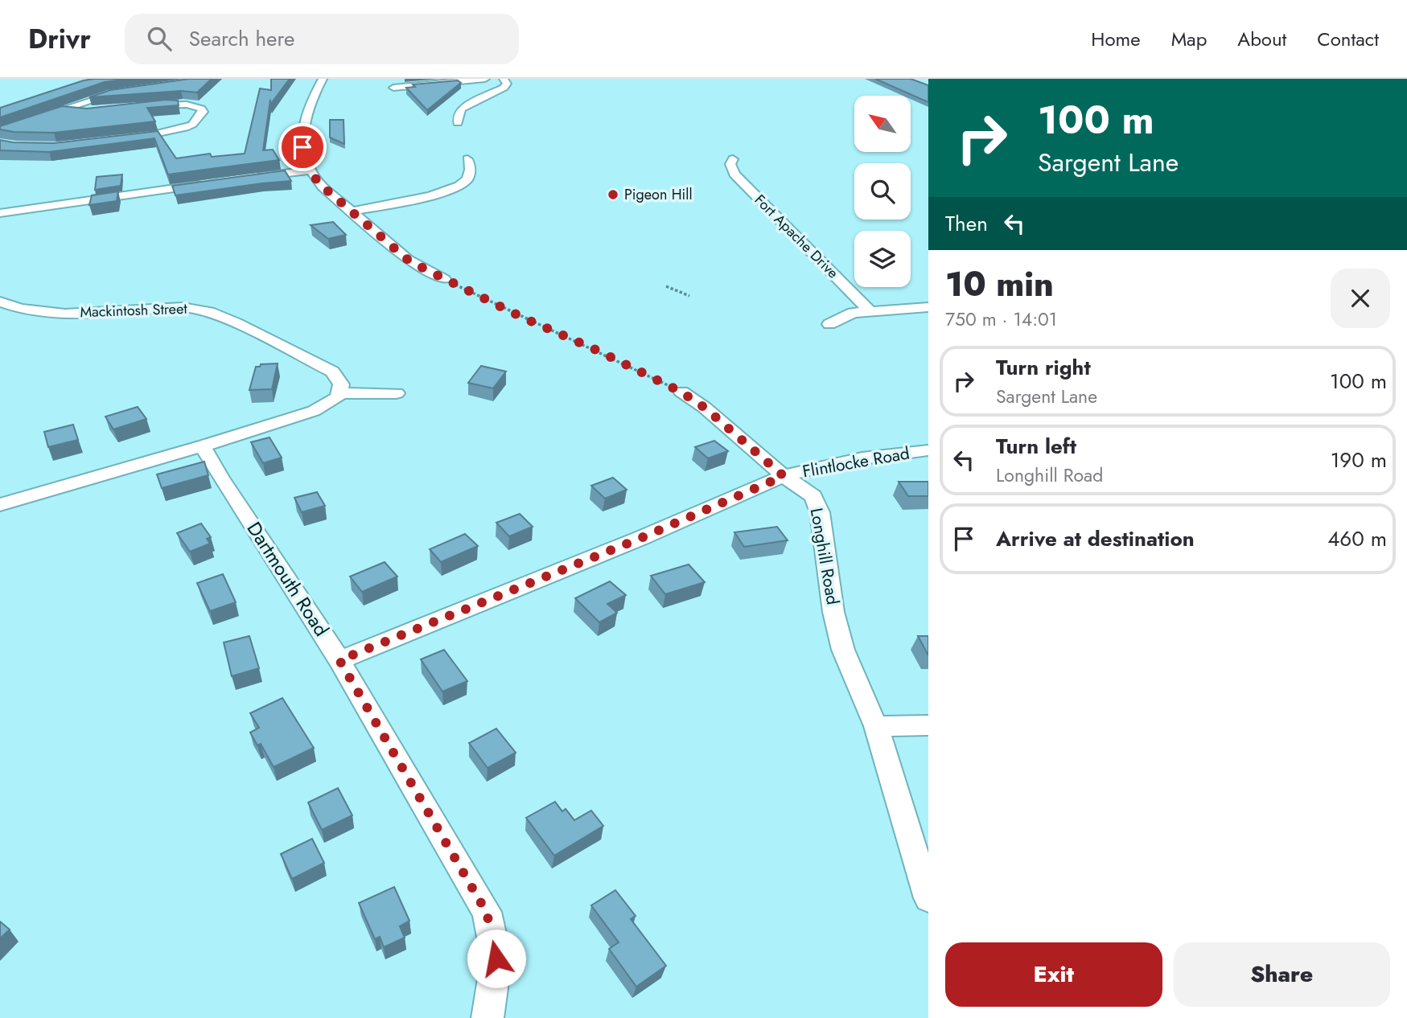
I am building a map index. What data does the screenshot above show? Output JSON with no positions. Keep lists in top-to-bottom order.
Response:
{
  "streets": {
    "street": [
      "Fort Apache Drive",
      "Mackintosh Street",
      "Flintlocke Road",
      "Longhill Road",
      "Dartmouth Road"
    ]
  },
  "crossings": [
    ["Flintlocke Road", "Longhill Road"],
    ["Flintlocke Road", "Dartmouth Road"]
  ],
  "places": ["Pigeon Hill"],
  "north": "top left",
  "page": {
    "header": "Drivr",
    "search": "Search here",
    "nav": [
      "Home",
      "Map",
      "About",
      "Contact"
    ],
    "turn": ["100 m", "Sargent Lane"],
    "then": "Then",
    "heading": ["10 min", "750 m · 14:01"],
    "list": [
      {
        "name": "Turn right",
        "note": "Sargent Lane",
        "value": "100 m"
      },
      {
        "name": "Turn left",
        "note": "Longhill Road",
        "value": "190 m"
      },
      {
        "name": "Arrive at destination",
        "value": "460 m"
      }
    ],
    "buttons": ["Exit", "Share"]
  }
}
